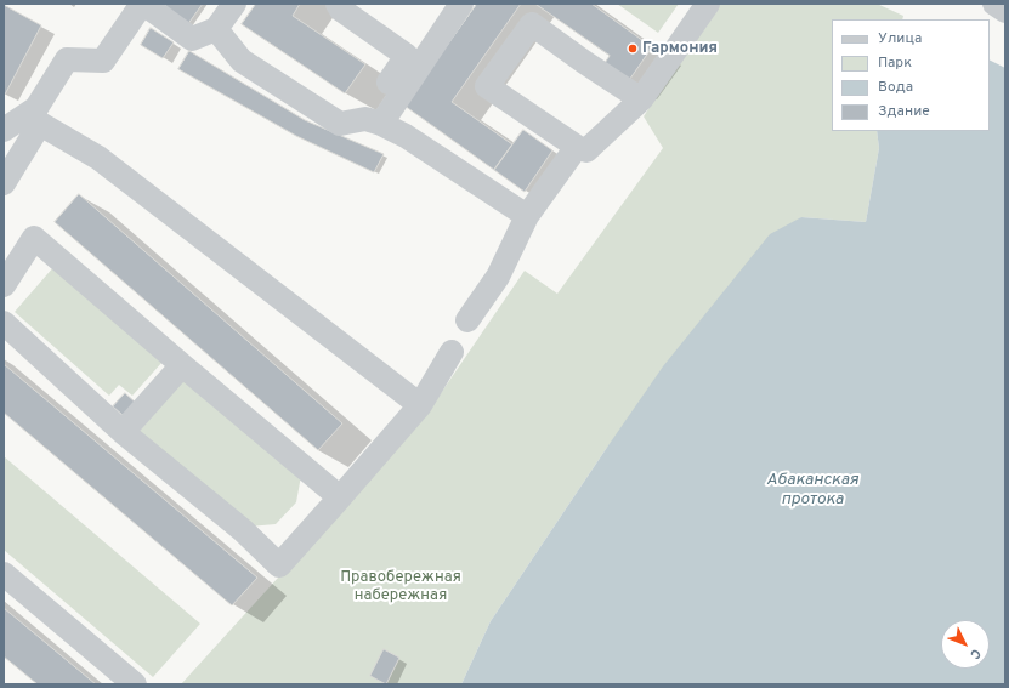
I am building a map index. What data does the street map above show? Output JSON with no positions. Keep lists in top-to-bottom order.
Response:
{
  "water": ["Абаканская протока"],
  "parks": ["Правобережная набережная"],
  "places": ["Гармония"],
  "legend": [
    "Улица",
    "Парк",
    "Вода",
    "Здание"
  ],
  "north": "bottom right"
}
